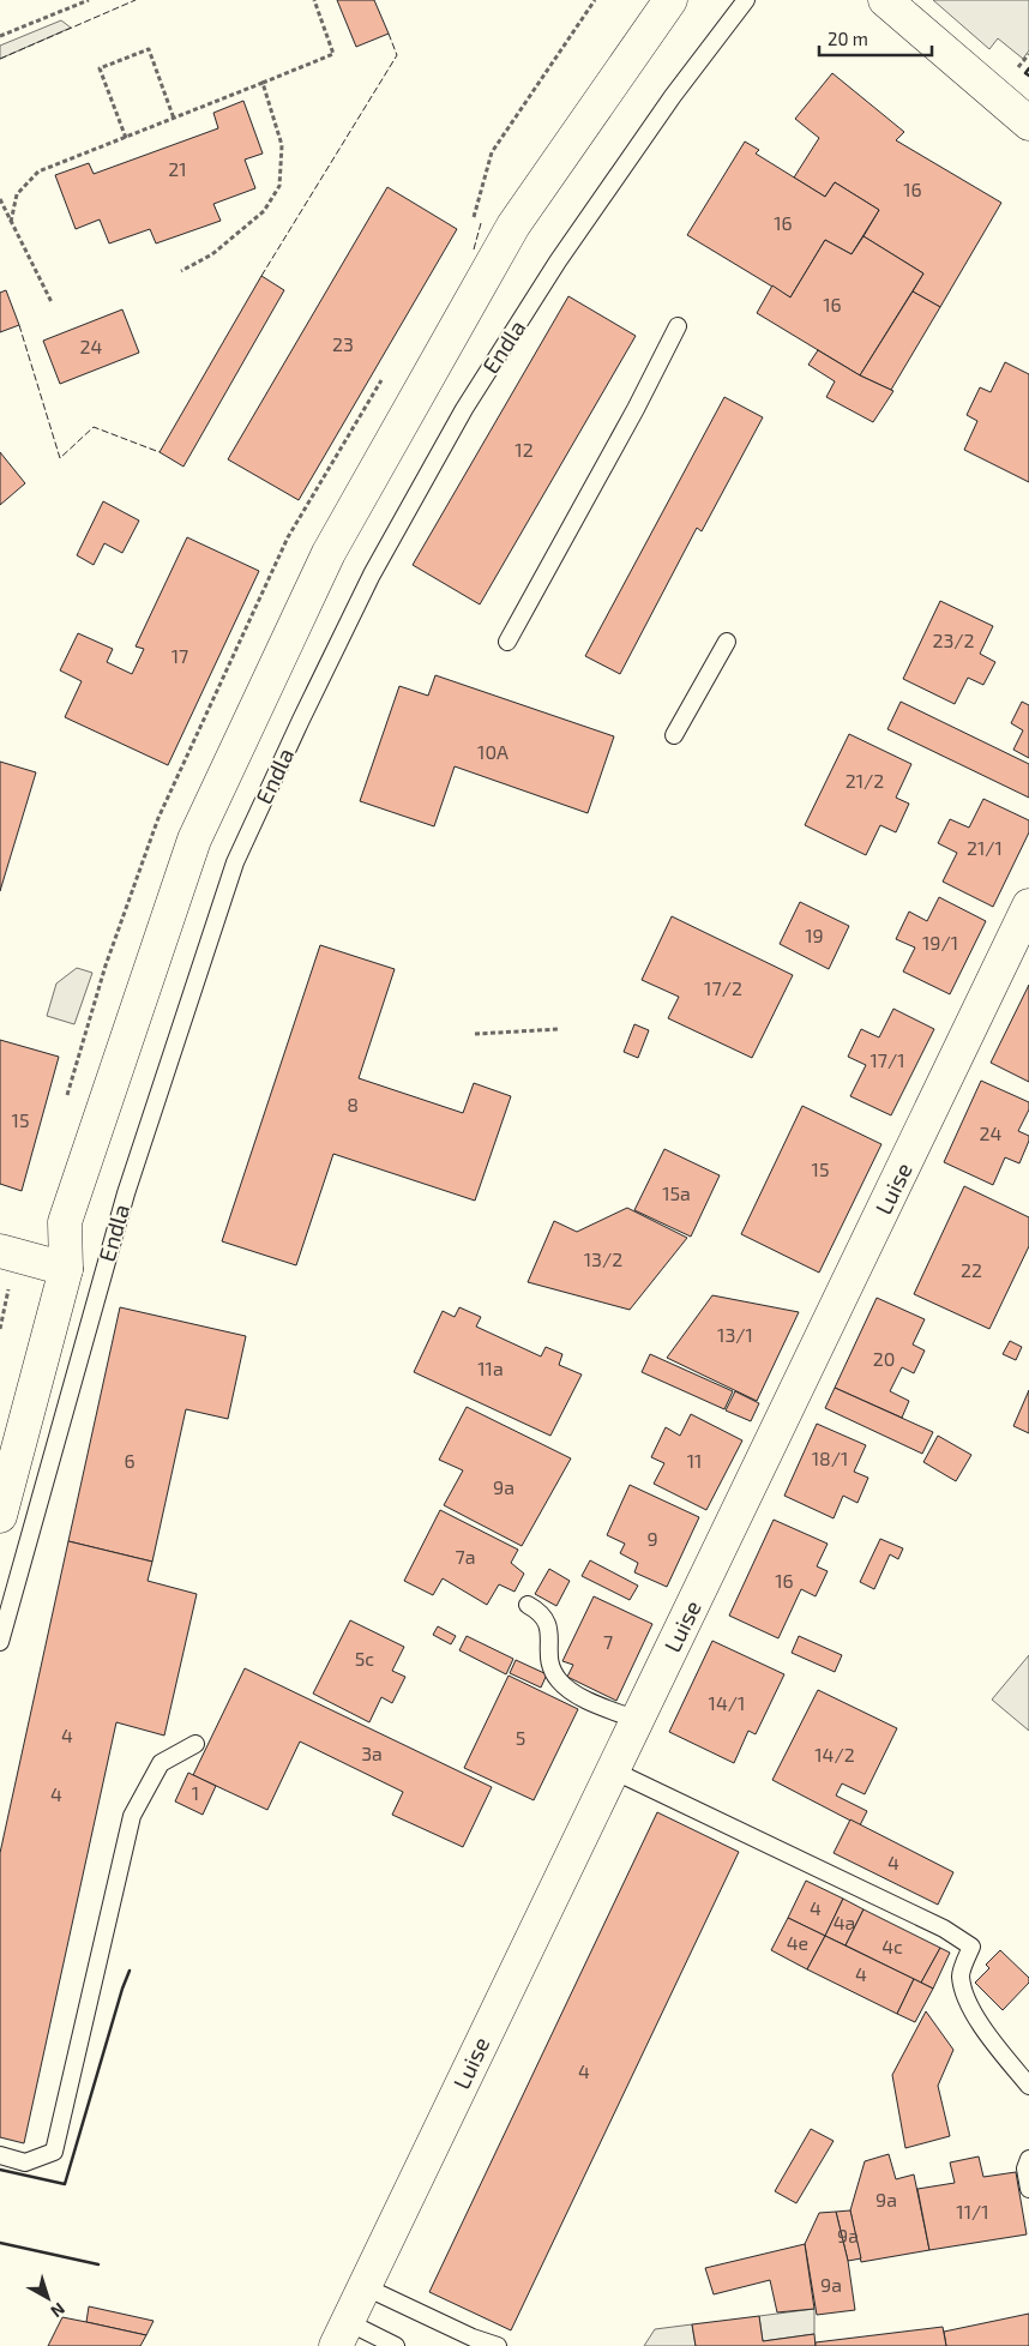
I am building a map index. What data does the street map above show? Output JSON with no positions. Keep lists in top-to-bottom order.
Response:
{
  "streets": {
    "main road": ["Endla", "Luise"]
  },
  "house_numbers": [
    "21",
    "16",
    "16",
    "16",
    "23",
    "24",
    "12",
    "23/2",
    "17",
    "10A",
    "21/2",
    "21/1",
    "19",
    "19/1",
    "17/2",
    "17/1",
    "8",
    "15",
    "24",
    "15",
    "15a",
    "13/2",
    "22",
    "13/1",
    "20",
    "11a",
    "18/1",
    "6",
    "11",
    "9a",
    "9",
    "7a",
    "16",
    "7",
    "5c",
    "14/1",
    "4",
    "5",
    "3a",
    "14/2",
    "1",
    "4",
    "4",
    "4",
    "4a",
    "4e",
    "4c",
    "4",
    "4",
    "9a",
    "11/1",
    "9a",
    "9a"
  ],
  "scale_bar": "20 m",
  "north": "bottom right"
}
